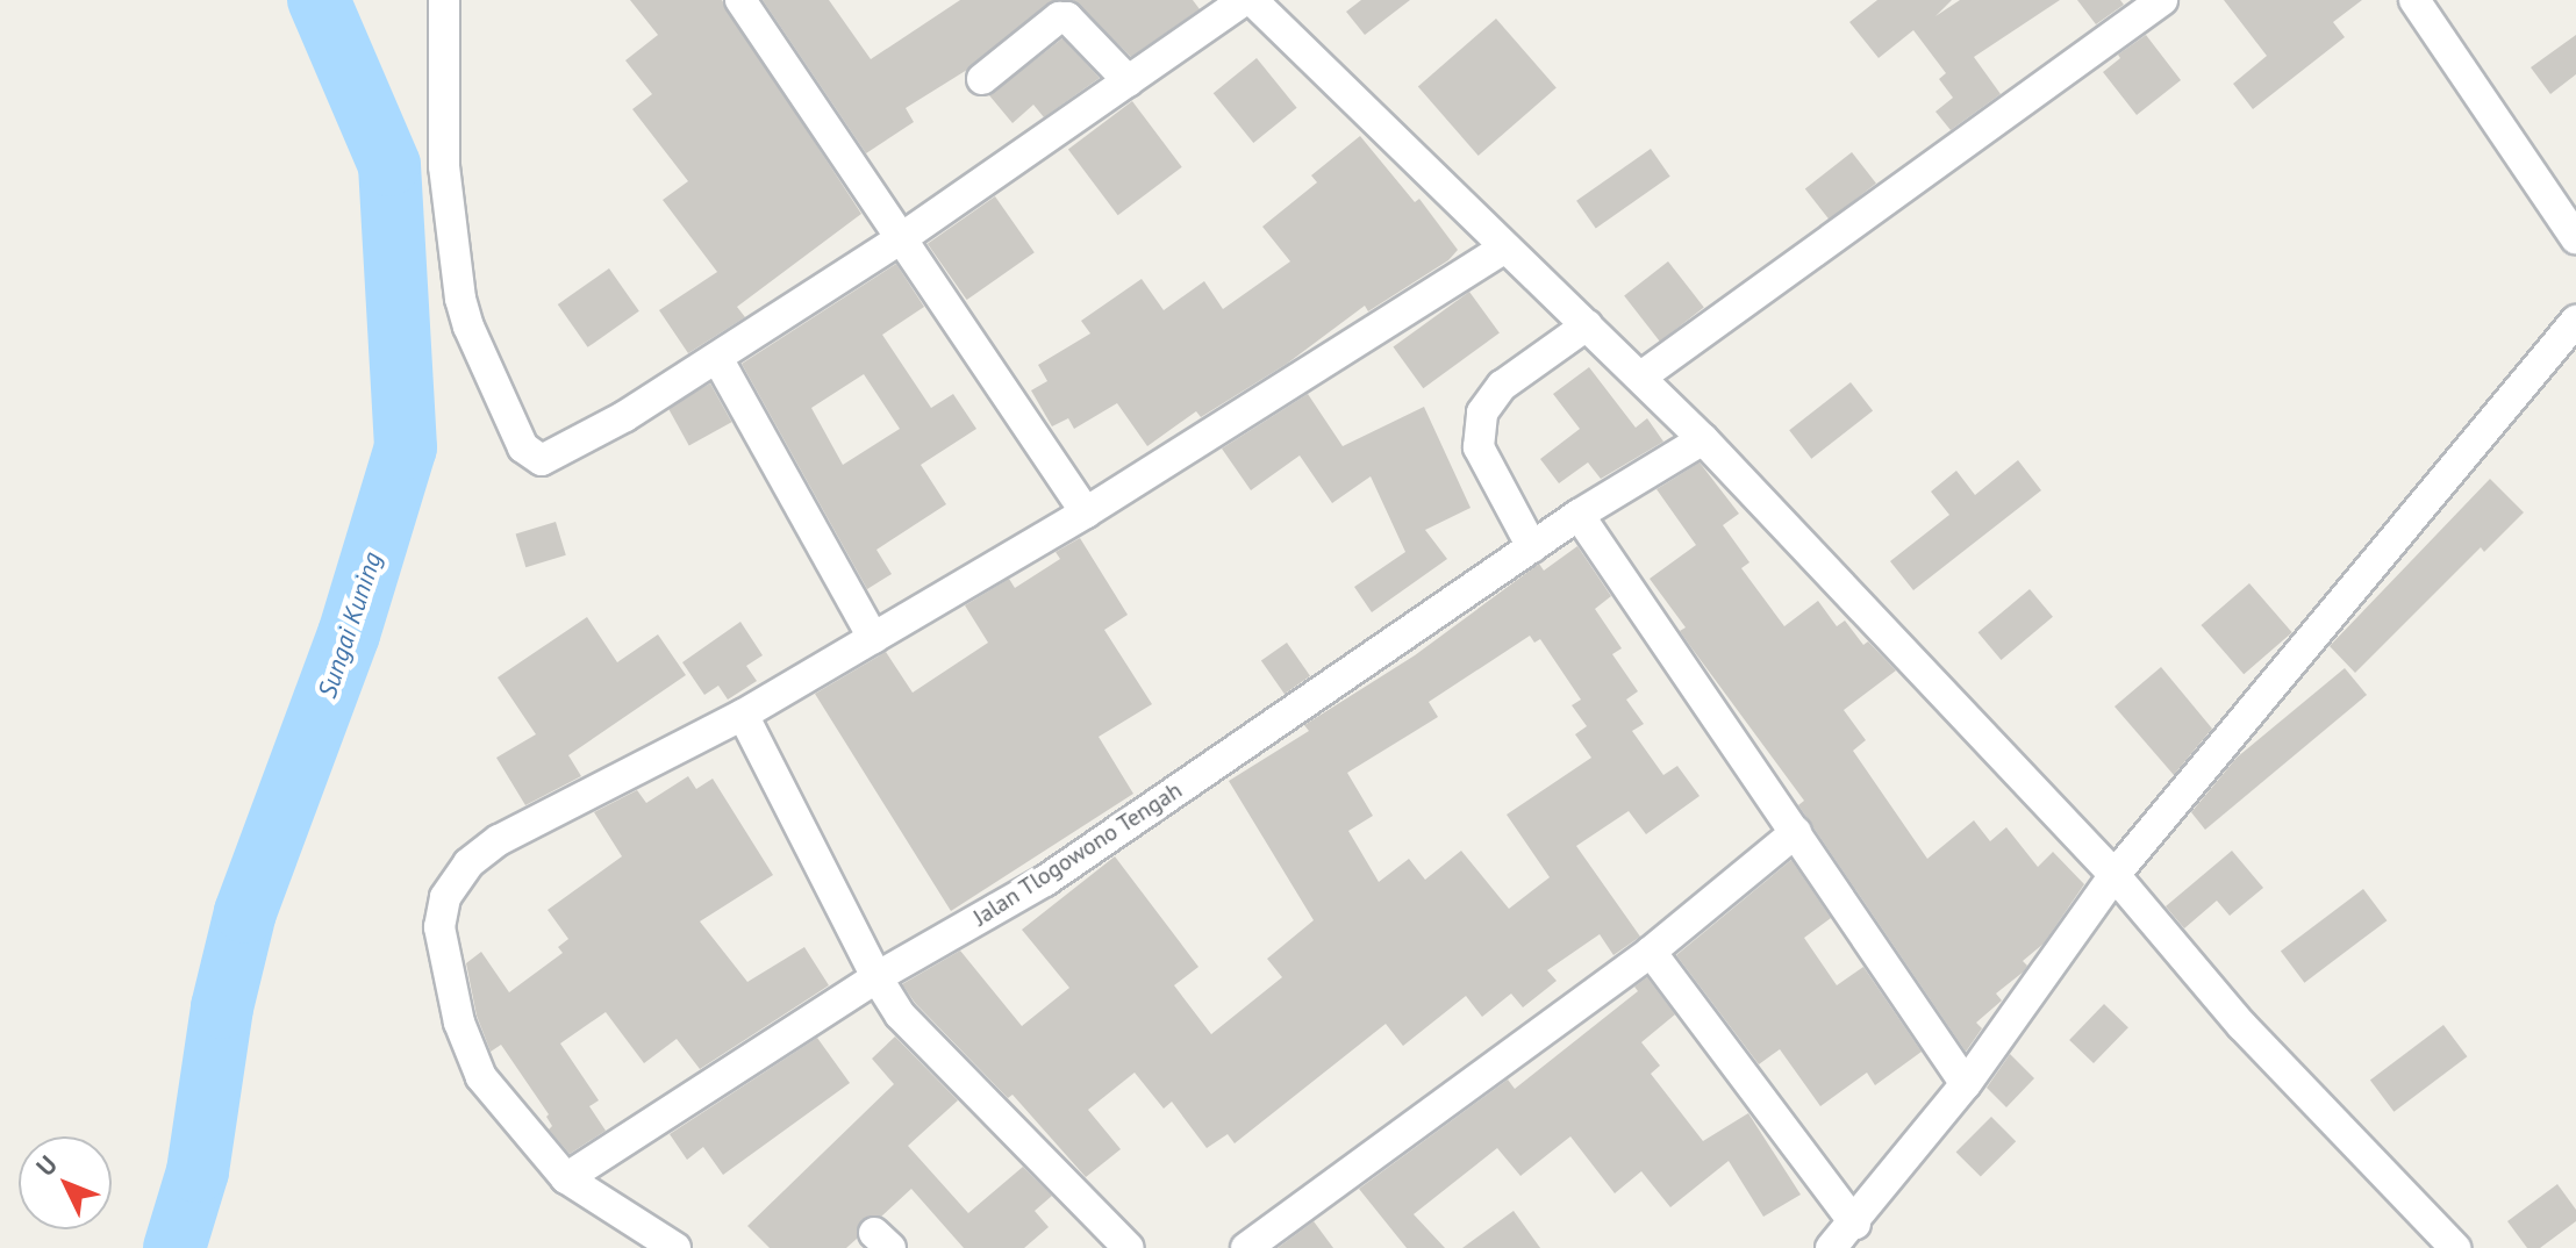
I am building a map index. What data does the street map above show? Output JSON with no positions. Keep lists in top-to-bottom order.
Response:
{
  "streets": {
    "street": ["Jalan Tlogowono Tengah"]
  },
  "water": ["Sungai Kuning"],
  "north": "top left"
}
